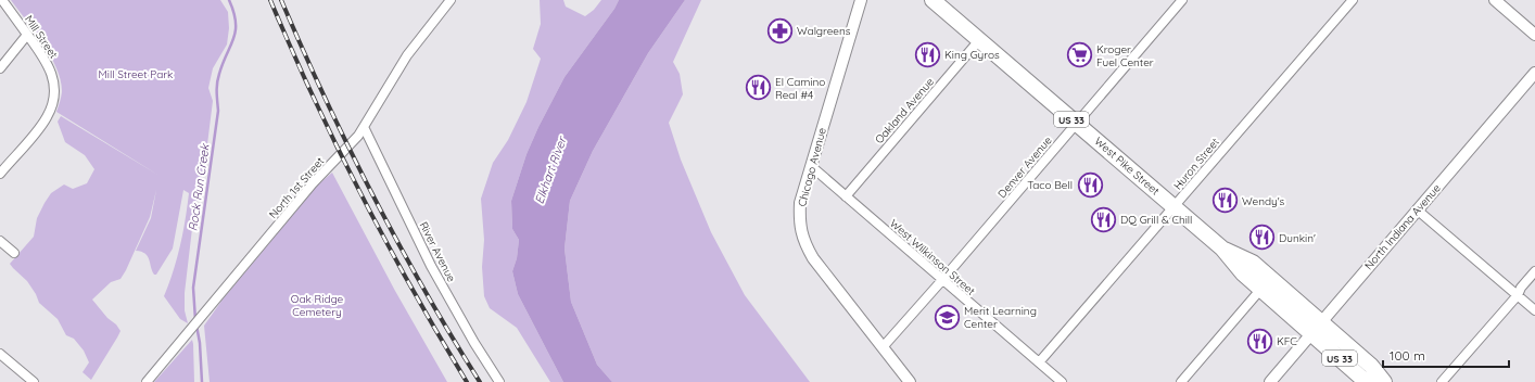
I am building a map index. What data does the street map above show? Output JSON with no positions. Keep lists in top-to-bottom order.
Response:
{
  "streets": {
    "highway": ["US 33", "West Pike Street"],
    "street": [
      "Mill Street",
      "Oakland Avenue",
      "Huron Street",
      "Chicago Avenue",
      "Denver Avenue",
      "North 1st Street",
      "North Indiana Avenue",
      "River Avenue",
      "West Wilkinson Street"
    ]
  },
  "crossings": [
    ["Oakland Avenue", "West Pike Street"],
    ["Oakland Avenue", "West Wilkinson Street"],
    ["Huron Street", "West Pike Street"],
    ["Huron Street", "West Wilkinson Street"],
    ["West Pike Street", "Denver Avenue"],
    ["West Pike Street", "North Indiana Avenue"],
    ["Chicago Avenue", "Denver Avenue"],
    ["Chicago Avenue", "West Wilkinson Street"],
    ["Denver Avenue", "West Wilkinson Street"],
    ["North 1st Street", "River Avenue"]
  ],
  "water": ["Elkhart River", "Rock Run Creek"],
  "parks": ["Mill Street Park", "Oak Ridge Cemetery"],
  "places": {
    "pharmacy": ["Walgreens"],
    "restaurant": [
      "King Gyros",
      "El Camino Real #4",
      "Taco Bell",
      "Wendy's",
      "DQ Grill & Chill",
      "Dunkin'",
      "KFC"
    ],
    "supermarket": ["Kroger Fuel Center"],
    "school or university": ["Merit Learning Center"]
  },
  "scale_bar": "100 m"
}
